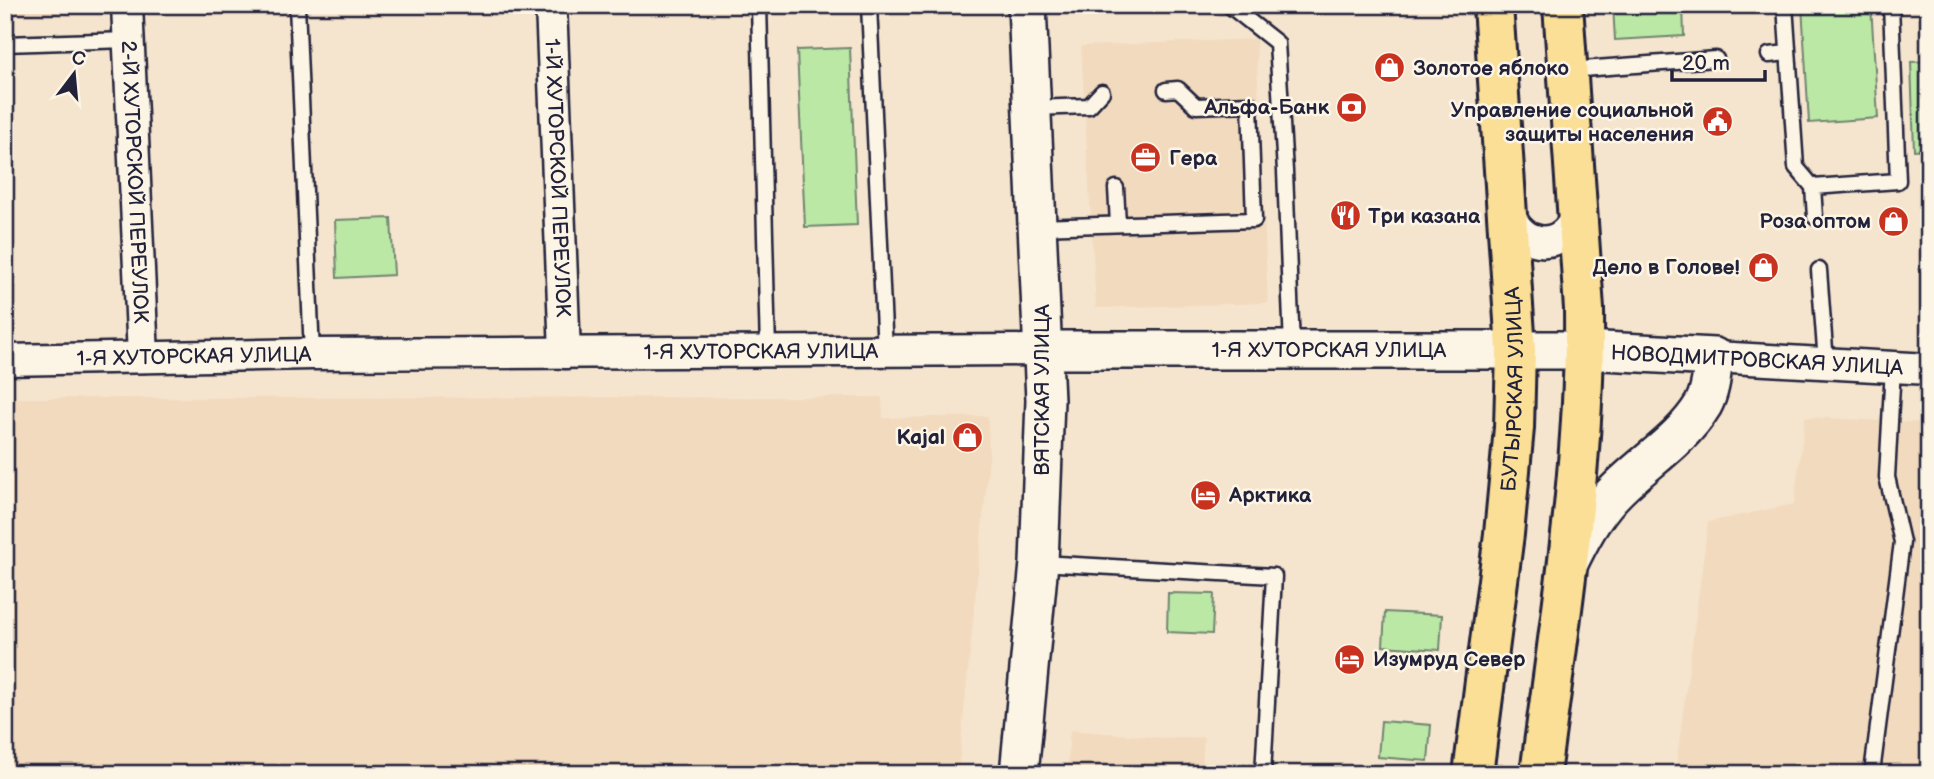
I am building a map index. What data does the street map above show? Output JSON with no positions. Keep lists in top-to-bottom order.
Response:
{
  "streets": {
    "main road": ["БУТЫРСКАЯ УЛИЦА"],
    "street": [
      "1-Й ХУТОРСКОЙ ПЕРЕУЛОК",
      "2-Й ХУТОРСКОЙ ПЕРЕУЛОК",
      "1-Я ХУТОРСКАЯ УЛИЦА",
      "НОВОДМИТРОВСКАЯ УЛИЦА",
      "ВЯТСКАЯ УЛИЦА"
    ]
  },
  "crossings": [
    ["1-Й ХУТОРСКОЙ ПЕРЕУЛОК", "1-Я ХУТОРСКАЯ УЛИЦА"],
    ["2-Й ХУТОРСКОЙ ПЕРЕУЛОК", "1-Я ХУТОРСКАЯ УЛИЦА"],
    ["1-Я ХУТОРСКАЯ УЛИЦА", "НОВОДМИТРОВСКАЯ УЛИЦА"],
    ["1-Я ХУТОРСКАЯ УЛИЦА", "ВЯТСКАЯ УЛИЦА"],
    ["1-Я ХУТОРСКАЯ УЛИЦА", "БУТЫРСКАЯ УЛИЦА"]
  ],
  "places": {
    "shop": [
      "Золотое яблоко",
      "Роза оптом",
      "Дело в Голове!",
      "Kajal"
    ],
    "bank": ["Альфа-Банк"],
    "public building": ["Управление социальной защиты населения"],
    "office": ["Гера"],
    "restaurant": ["Три казана"],
    "hotel": ["Арктика", "Изумруд Север"]
  },
  "scale_bar": "20 m",
  "north": "top"
}
